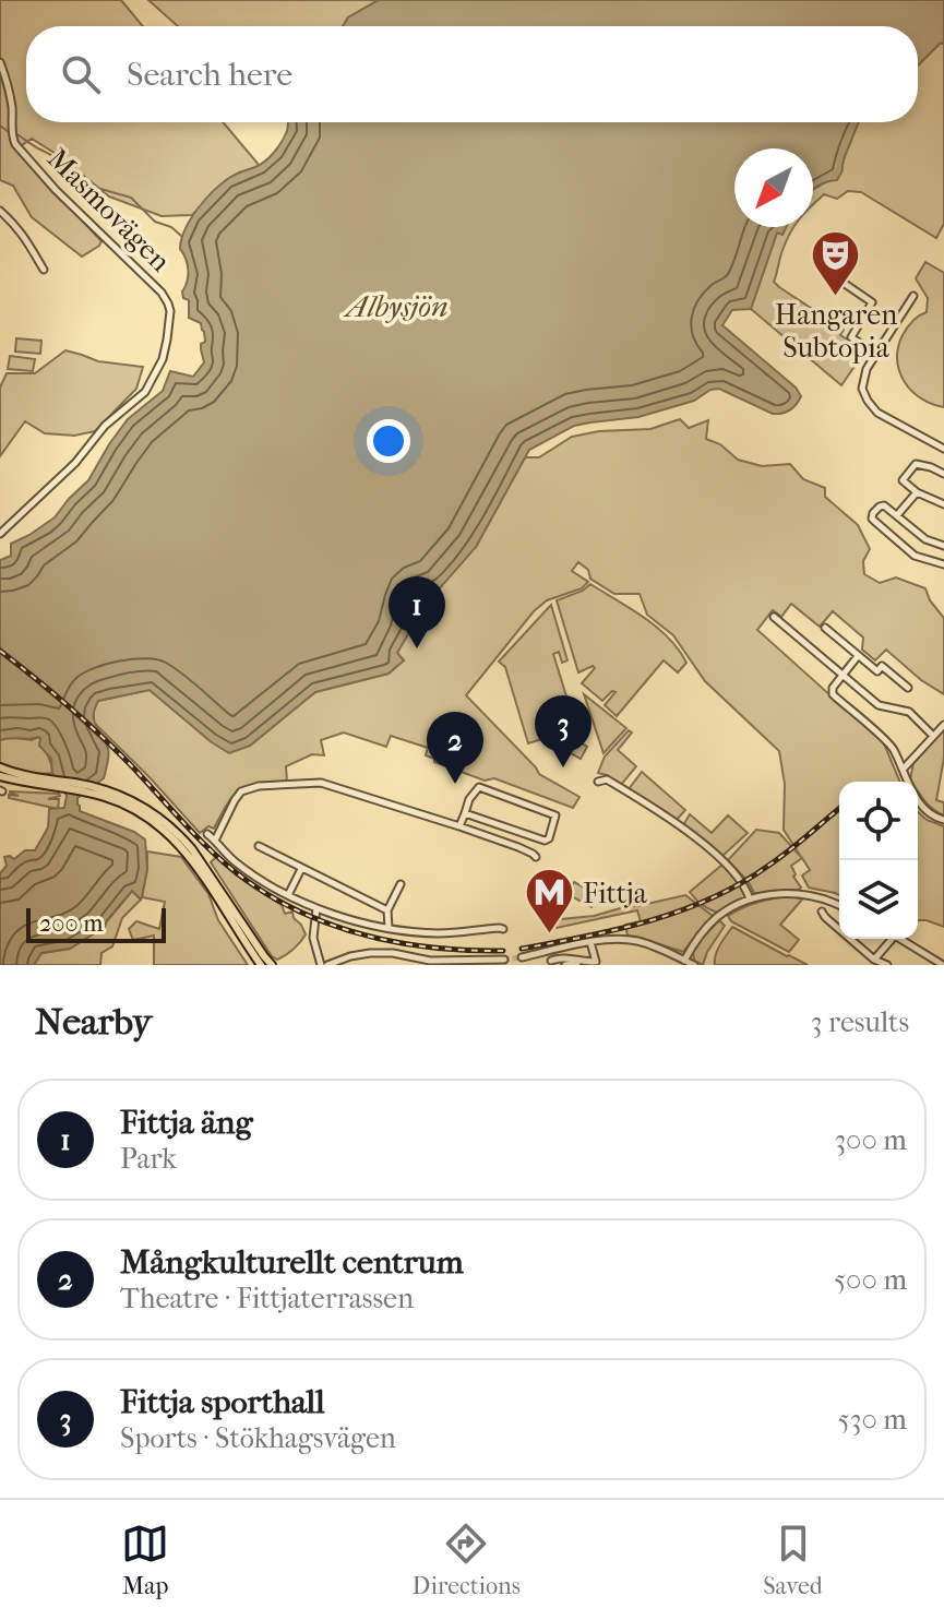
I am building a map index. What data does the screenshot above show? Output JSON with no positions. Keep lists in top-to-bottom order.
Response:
{
  "streets": {
    "street": ["Masmovägen"]
  },
  "water": ["Albysjön"],
  "places": {
    "theatre": ["Hangaren Subtopia"],
    "metro station": ["Fittja"]
  },
  "scale_bar": "200 m",
  "north": "bottom left",
  "page": {
    "search": "Search here",
    "pins": ["1", "3", "2"],
    "scale": "200 m",
    "heading": ["Nearby", "3 results"],
    "list": [
      {
        "mark": "1",
        "name": "Fittja äng",
        "note": "Park",
        "value": "300 m"
      },
      {
        "mark": "2",
        "name": "Mångkulturellt centrum",
        "note": "Theatre · Fittjaterrassen",
        "value": "500 m"
      },
      {
        "mark": "3",
        "name": "Fittja sporthall",
        "note": "Sports · Stökhagsvägen",
        "value": "530 m"
      }
    ],
    "nav": ["Map", "Directions", "Saved"]
  }
}
